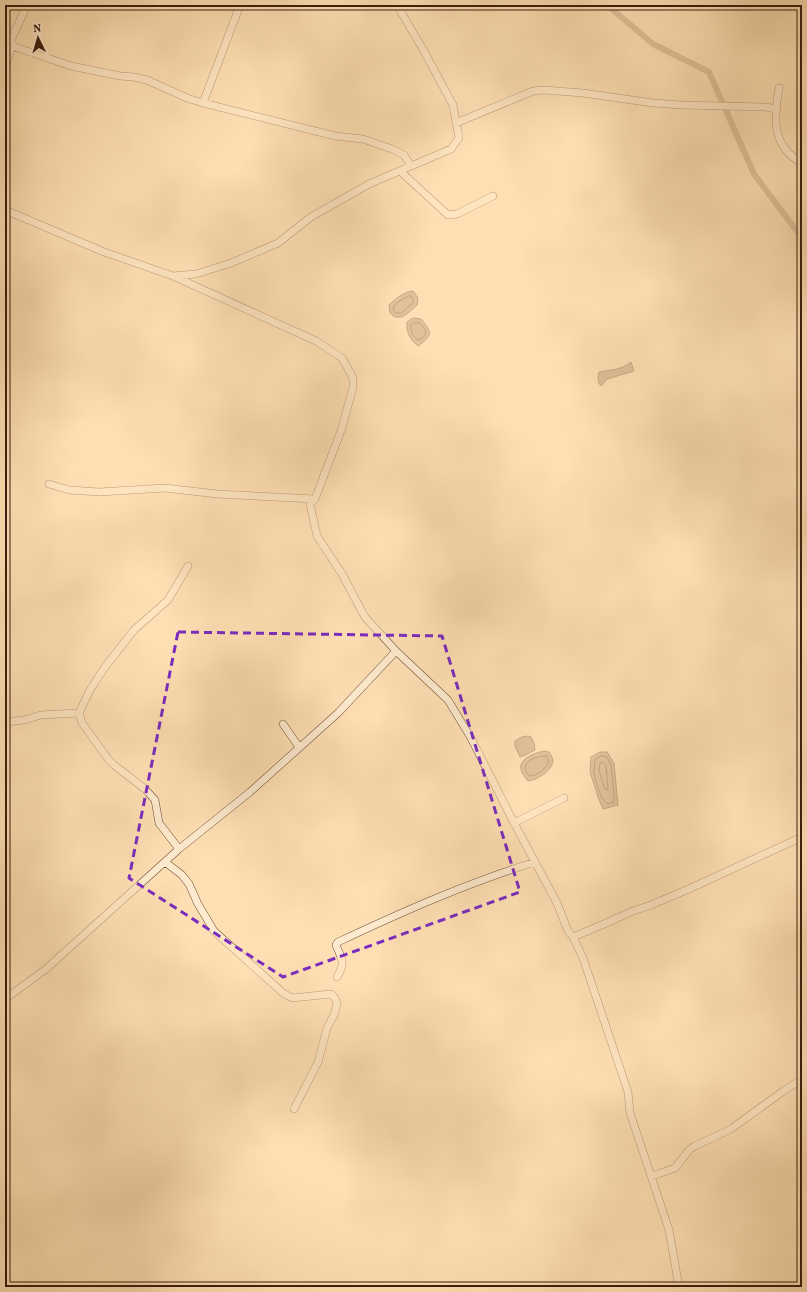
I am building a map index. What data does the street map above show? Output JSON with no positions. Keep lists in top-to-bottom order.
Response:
{
  "north": "top"
}
